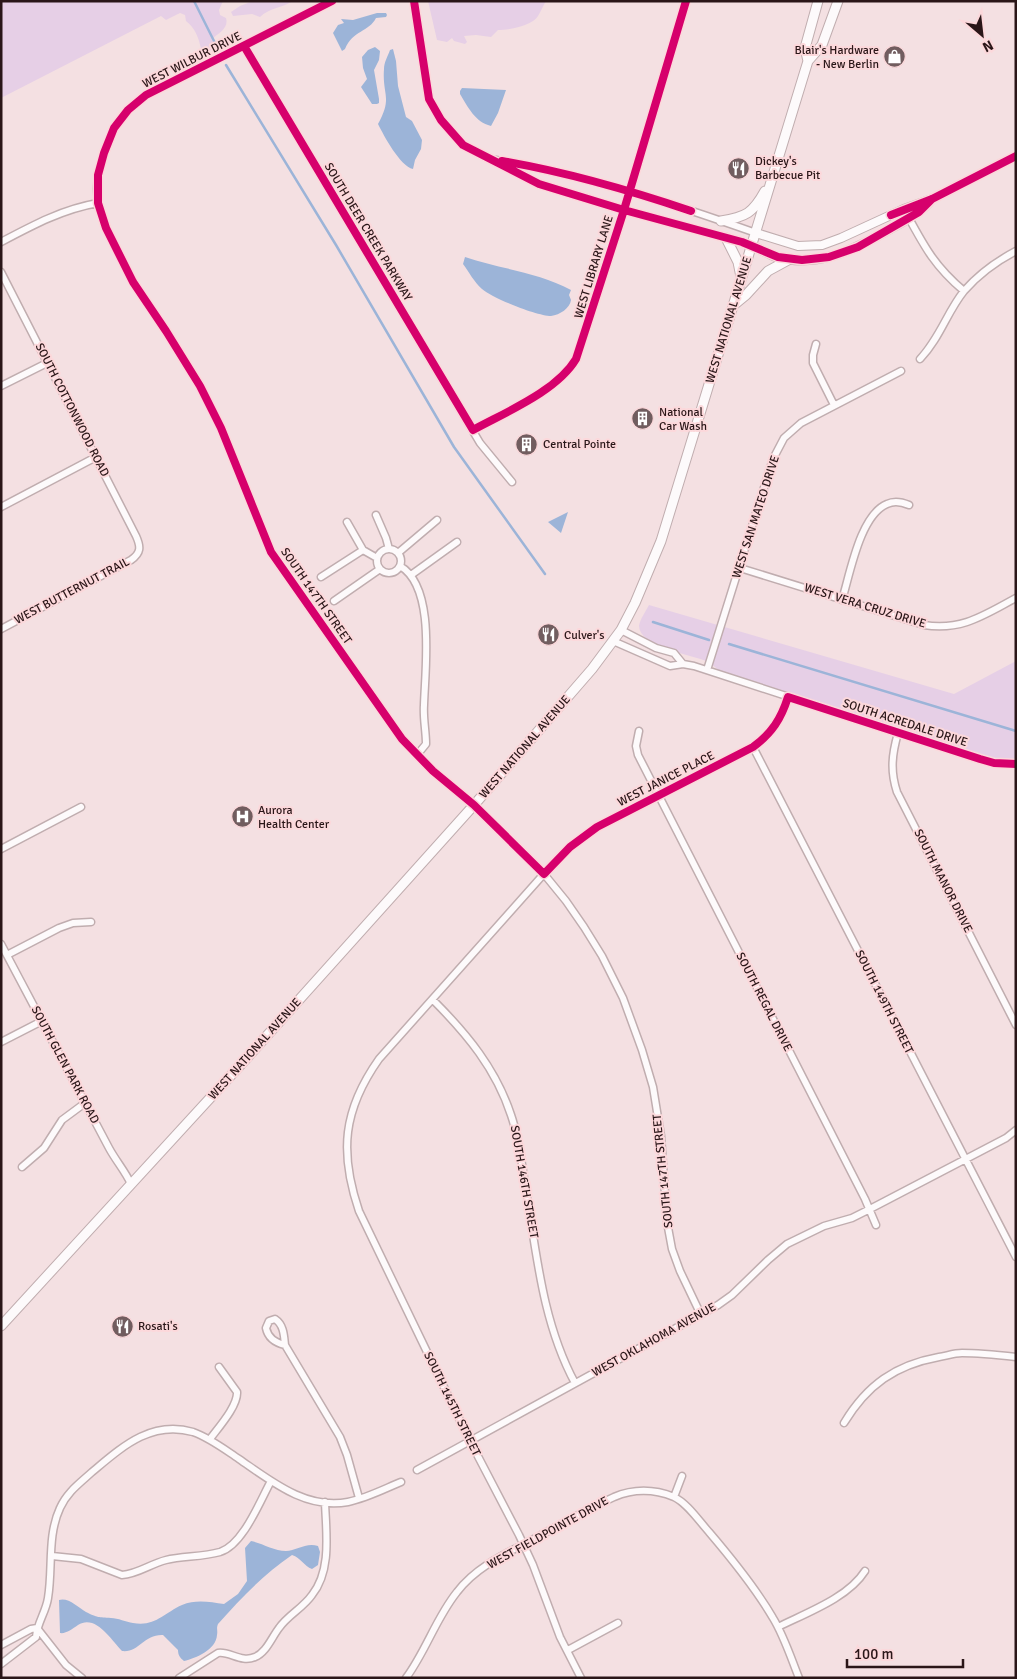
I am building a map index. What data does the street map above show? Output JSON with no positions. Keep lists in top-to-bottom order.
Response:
{
  "streets": {
    "main road": ["WEST NATIONAL AVENUE"],
    "street": [
      "WEST WILBUR DRIVE",
      "SOUTH DEER CREEK PARKWAY",
      "WEST LIBRARY LANE",
      "SOUTH COTTONWOOD ROAD",
      "WEST SAN MATEO DRIVE",
      "WEST BUTTERNUT TRAIL",
      "SOUTH 147TH STREET",
      "WEST VERA CRUZ DRIVE",
      "SOUTH ACREDALE DRIVE",
      "WEST JANICE PLACE",
      "SOUTH MANOR DRIVE",
      "SOUTH REGAL DRIVE",
      "SOUTH 149TH STREET",
      "SOUTH GLEN PARK ROAD",
      "SOUTH 146TH STREET",
      "WEST OKLAHOMA AVENUE",
      "SOUTH 145TH STREET",
      "WEST FIELDPOINTE DRIVE"
    ]
  },
  "crossings": [
    ["WEST WILBUR DRIVE", "SOUTH DEER CREEK PARKWAY"],
    ["WEST WILBUR DRIVE", "SOUTH 147TH STREET"],
    ["SOUTH DEER CREEK PARKWAY", "WEST LIBRARY LANE"],
    ["WEST NATIONAL AVENUE", "SOUTH 147TH STREET"],
    ["WEST NATIONAL AVENUE", "SOUTH ACREDALE DRIVE"],
    ["WEST NATIONAL AVENUE", "SOUTH GLEN PARK ROAD"],
    ["SOUTH COTTONWOOD ROAD", "WEST BUTTERNUT TRAIL"],
    ["WEST SAN MATEO DRIVE", "WEST VERA CRUZ DRIVE"],
    ["WEST SAN MATEO DRIVE", "SOUTH ACREDALE DRIVE"],
    ["SOUTH 147TH STREET", "WEST JANICE PLACE"],
    ["SOUTH 147TH STREET", "WEST OKLAHOMA AVENUE"],
    ["SOUTH ACREDALE DRIVE", "WEST JANICE PLACE"],
    ["SOUTH ACREDALE DRIVE", "SOUTH MANOR DRIVE"],
    ["WEST JANICE PLACE", "SOUTH REGAL DRIVE"],
    ["WEST JANICE PLACE", "SOUTH 149TH STREET"],
    ["WEST JANICE PLACE", "SOUTH 146TH STREET"],
    ["WEST JANICE PLACE", "SOUTH 145TH STREET"],
    ["SOUTH REGAL DRIVE", "WEST OKLAHOMA AVENUE"],
    ["SOUTH 149TH STREET", "WEST OKLAHOMA AVENUE"],
    ["SOUTH 146TH STREET", "WEST OKLAHOMA AVENUE"],
    ["WEST OKLAHOMA AVENUE", "SOUTH 145TH STREET"],
    ["SOUTH 145TH STREET", "WEST FIELDPOINTE DRIVE"]
  ],
  "places": {
    "shop": ["Blair's Hardware - New Berlin"],
    "restaurant": ["Dickey's Barbecue Pit", "Culver's", "Rosati's"],
    "building": ["National Car Wash", "Central Pointe"],
    "hospital": ["Aurora Health Center"]
  },
  "scale_bar": "100 m",
  "north": "bottom right"
}
